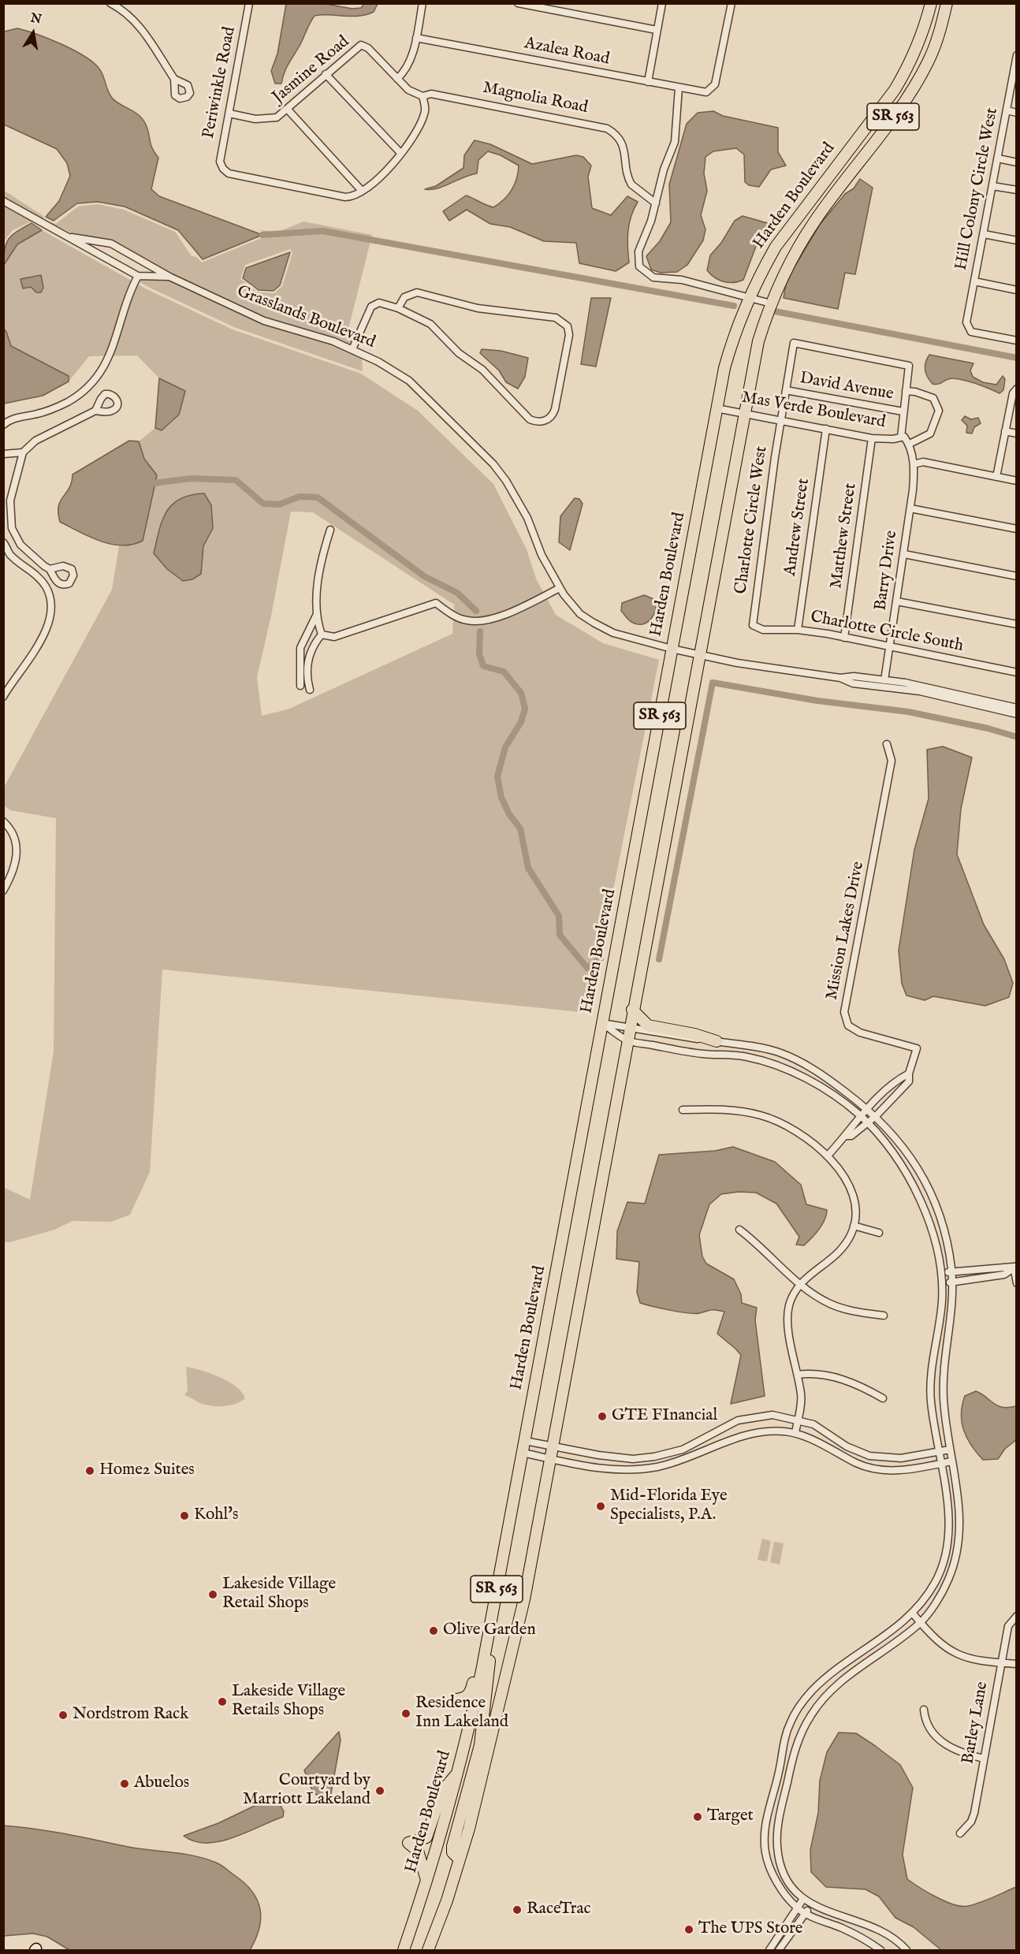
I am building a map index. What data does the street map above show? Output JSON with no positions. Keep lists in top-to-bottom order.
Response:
{
  "streets": {
    "main road": ["SR 563", "Harden Boulevard"],
    "street": [
      "Azalea Road",
      "Jasmine Road",
      "Periwinkle Road",
      "Magnolia Road",
      "Hill Colony Circle West",
      "Grasslands Boulevard",
      "David Avenue",
      "Mas Verde Boulevard",
      "Charlotte Circle West",
      "Andrew Street",
      "Matthew Street",
      "Barry Drive",
      "Charlotte Circle South",
      "Mission Lakes Drive",
      "Barley Lane"
    ]
  },
  "crossings": [
    ["Jasmine Road", "Periwinkle Road"],
    ["Jasmine Road", "Magnolia Road"],
    ["Harden Boulevard", "Grasslands Boulevard"],
    ["Harden Boulevard", "Mas Verde Boulevard"],
    ["David Avenue", "Charlotte Circle West"],
    ["Mas Verde Boulevard", "Charlotte Circle West"],
    ["Mas Verde Boulevard", "Andrew Street"],
    ["Mas Verde Boulevard", "Matthew Street"],
    ["Charlotte Circle West", "Charlotte Circle South"],
    ["Andrew Street", "Charlotte Circle South"],
    ["Matthew Street", "Charlotte Circle South"],
    ["Barry Drive", "Charlotte Circle South"]
  ],
  "places": [
    "GTE FInancial",
    "Home2 Suites",
    "Mid-Florida Eye Specialists, P.A.",
    "Kohl's",
    "Lakeside Village Retail Shops",
    "Olive Garden",
    "Lakeside Village Retails Shops",
    "Residence Inn Lakeland",
    "Nordstrom Rack",
    "Abuelos",
    "Courtyard by Marriott Lakeland",
    "Target",
    "RaceTrac",
    "The UPS Store"
  ],
  "north": "top"
}
